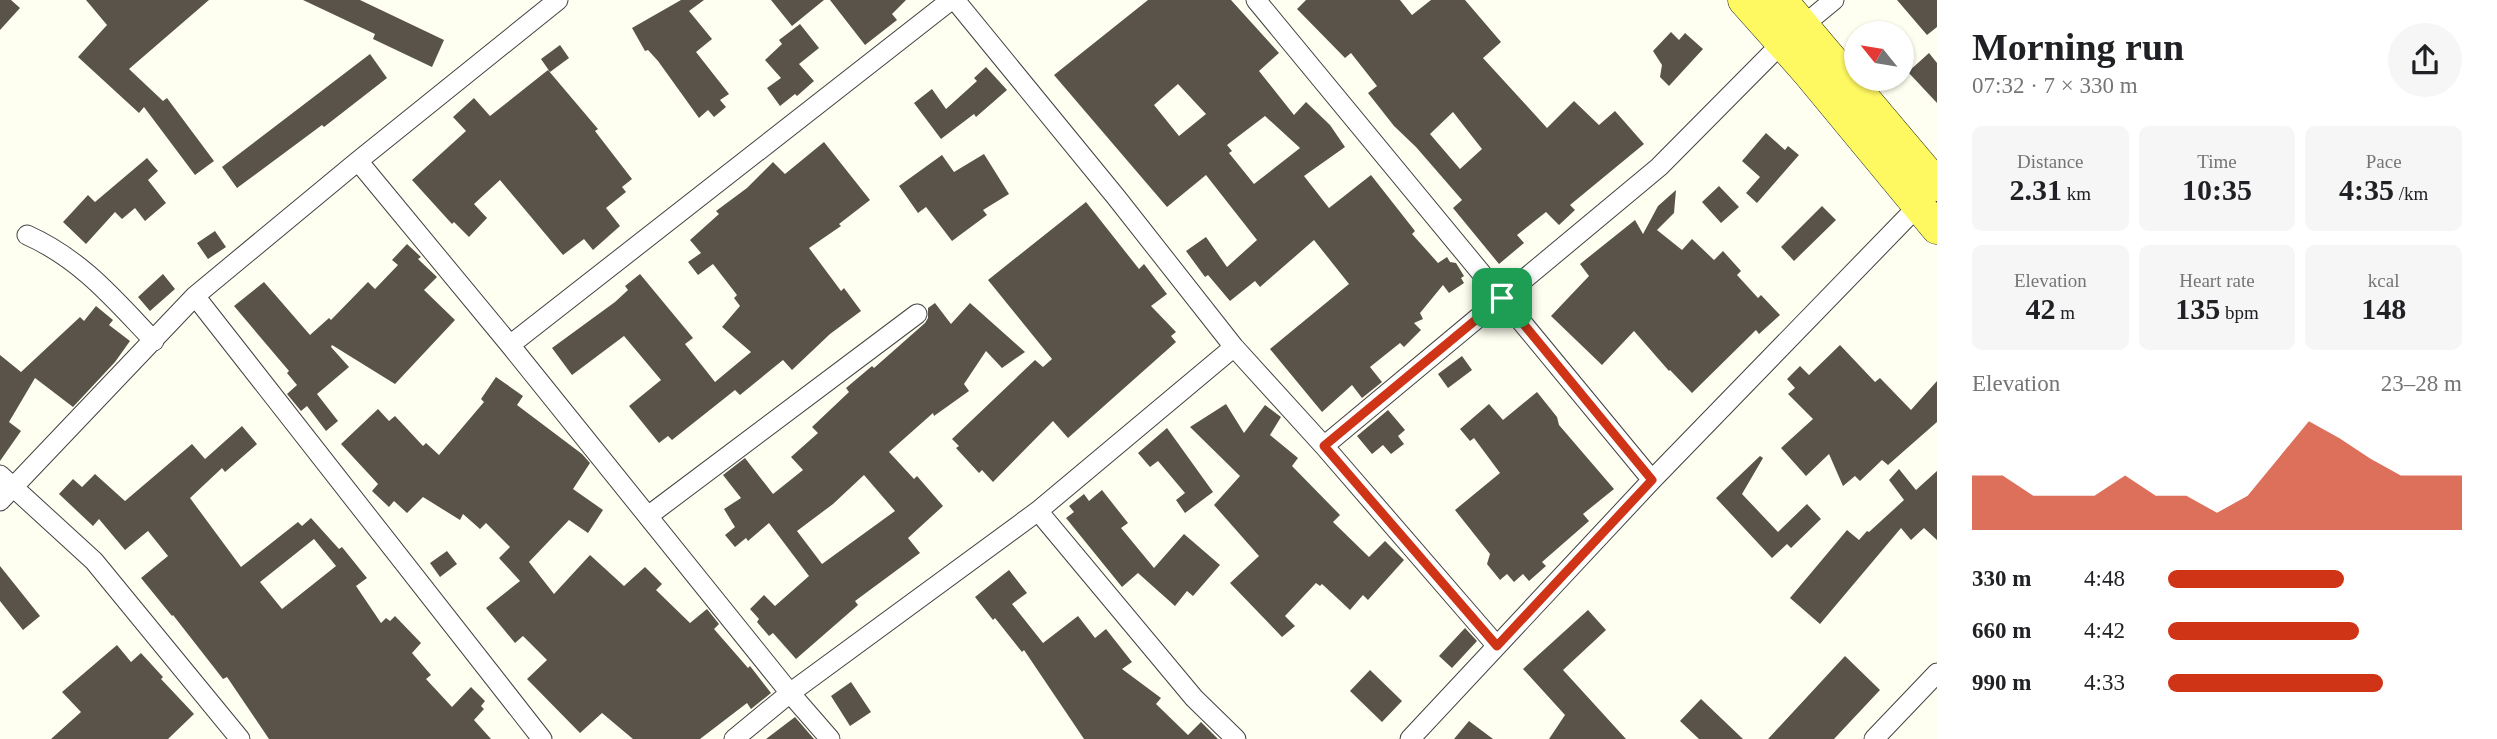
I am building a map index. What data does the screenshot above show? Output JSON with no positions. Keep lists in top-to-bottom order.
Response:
{
  "north": "top left",
  "page": {
    "heading": ["Morning run", "07:32 · 7 × 330 m"],
    "stats": [
      ["Distance", "2.31 km"],
      ["Time", "10:35"],
      ["Pace", "4:35 /km"],
      ["Elevation", "42 m"],
      ["Heart rate", "135 bpm"],
      ["kcal", "148"]
    ],
    "chart": ["Elevation", "23–28 m"],
    "list": [
      {
        "name": "330 m",
        "note": "4:48"
      },
      {
        "name": "660 m",
        "note": "4:42"
      },
      {
        "name": "990 m",
        "note": "4:33"
      }
    ]
  }
}
